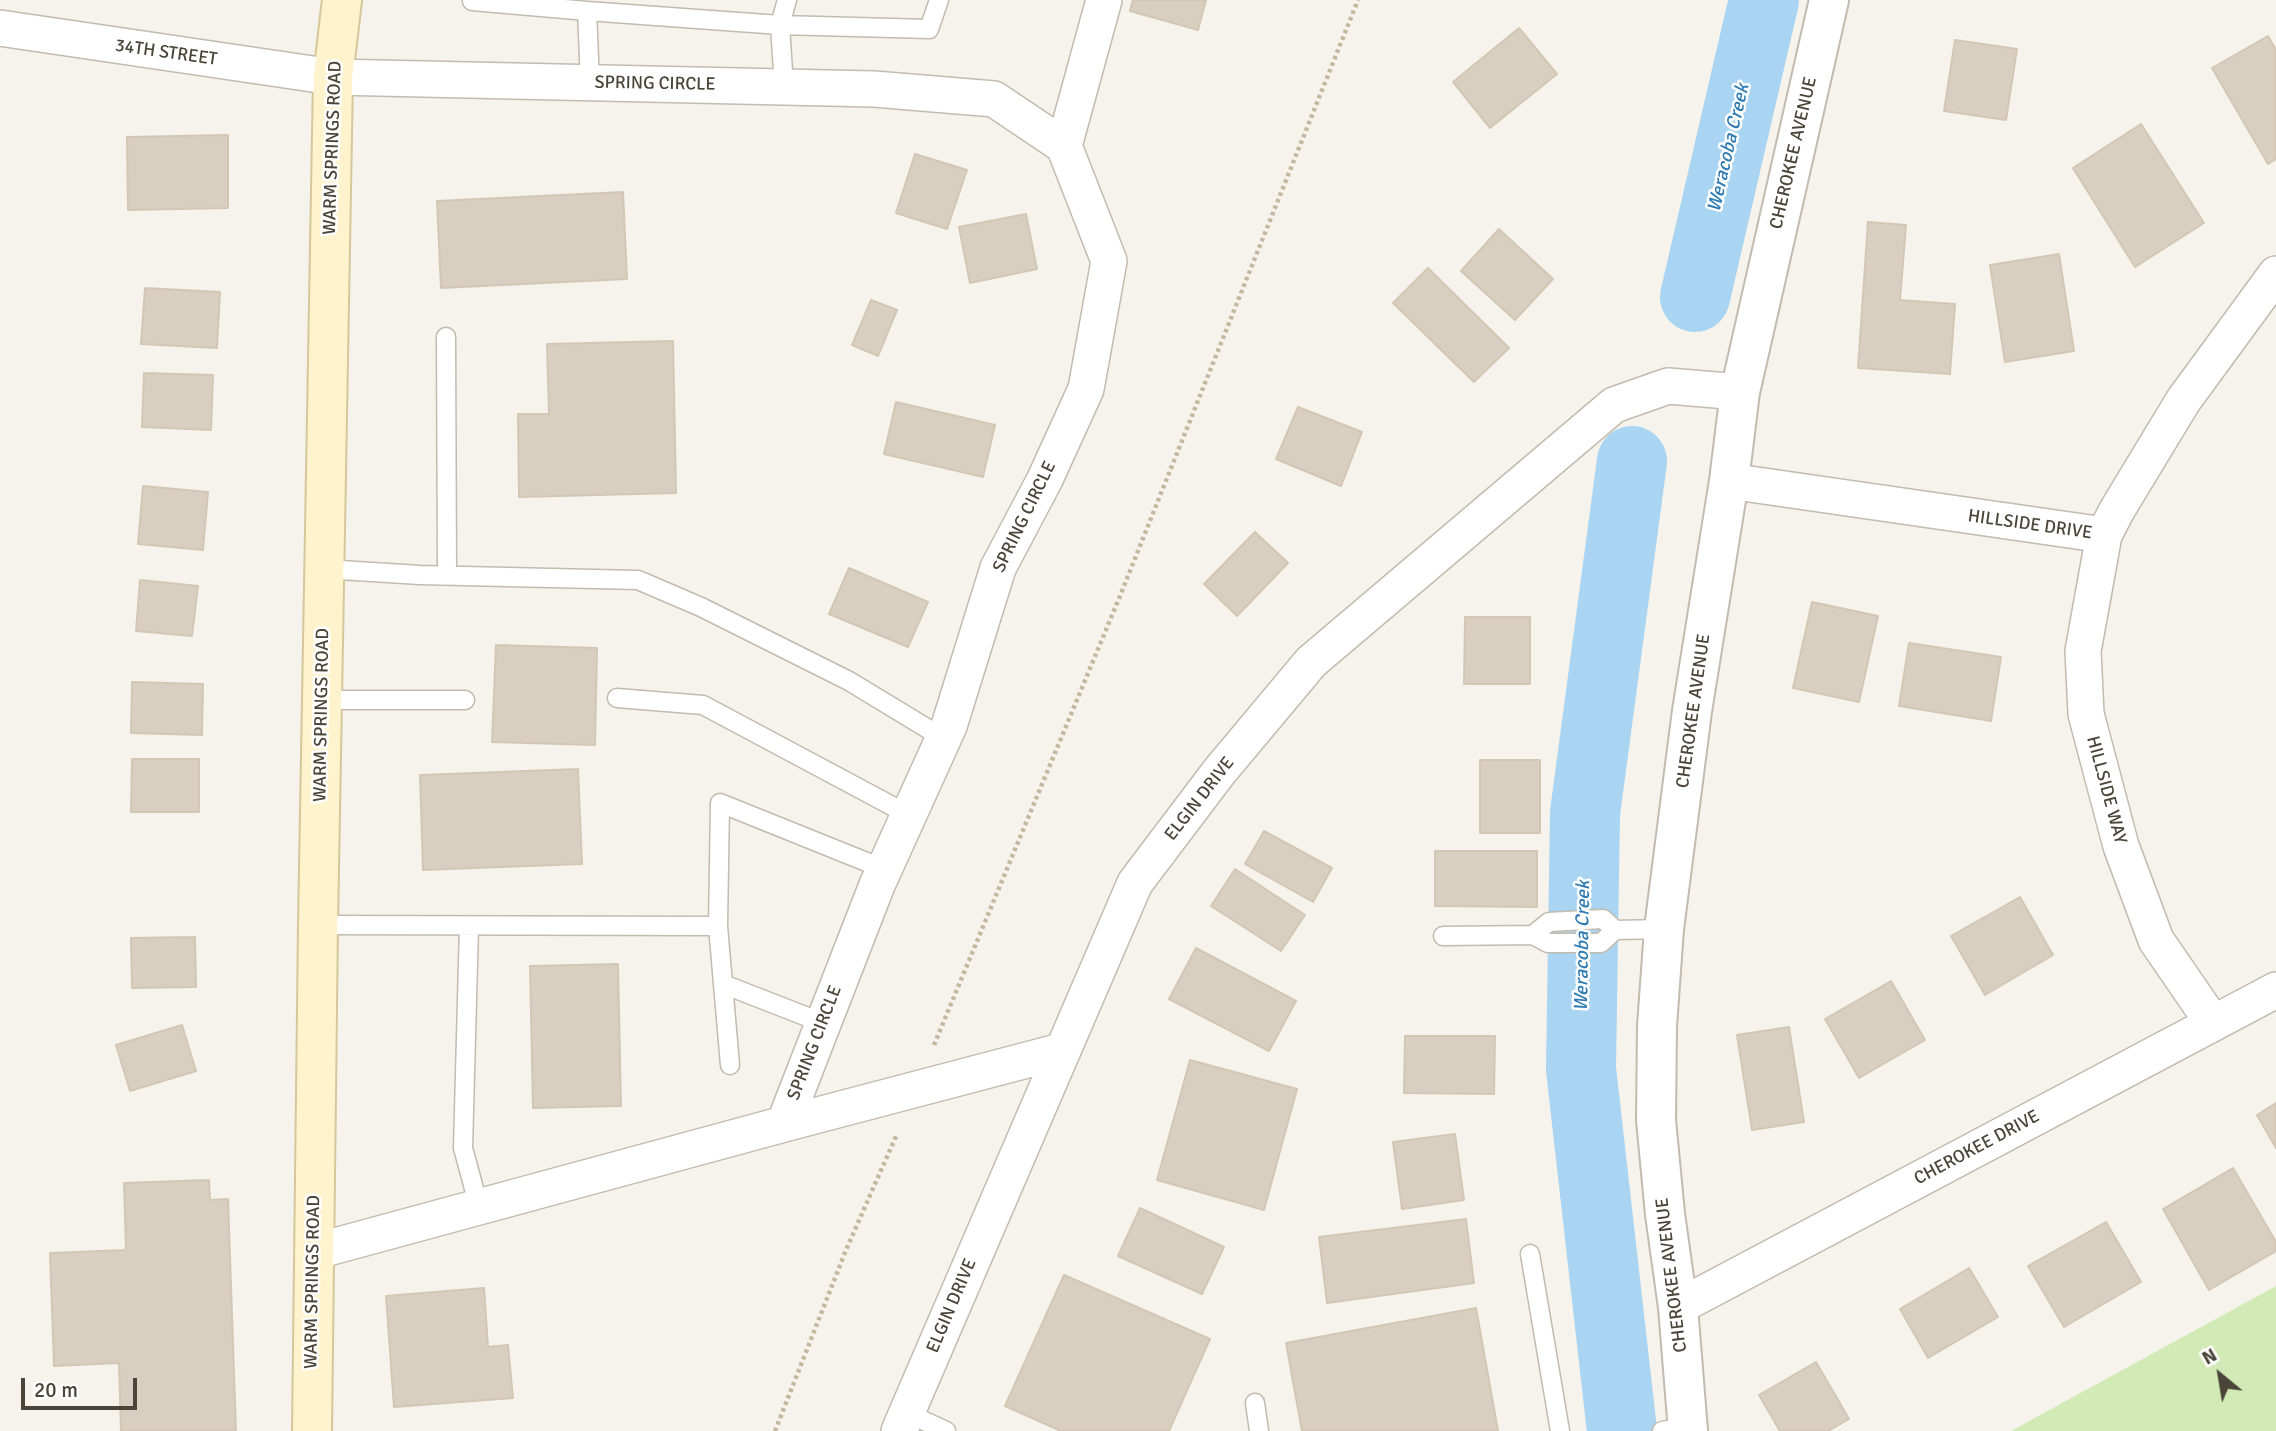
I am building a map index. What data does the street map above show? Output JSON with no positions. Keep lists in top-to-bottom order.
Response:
{
  "streets": {
    "main road": ["WARM SPRINGS ROAD"],
    "street": [
      "34TH STREET",
      "SPRING CIRCLE",
      "CHEROKEE AVENUE",
      "HILLSIDE DRIVE",
      "HILLSIDE WAY",
      "ELGIN DRIVE",
      "CHEROKEE DRIVE"
    ]
  },
  "crossings": [
    ["34TH STREET", "SPRING CIRCLE"],
    ["34TH STREET", "WARM SPRINGS ROAD"],
    ["SPRING CIRCLE", "WARM SPRINGS ROAD"],
    ["CHEROKEE AVENUE", "HILLSIDE DRIVE"],
    ["CHEROKEE AVENUE", "ELGIN DRIVE"],
    ["CHEROKEE AVENUE", "CHEROKEE DRIVE"],
    ["HILLSIDE DRIVE", "HILLSIDE WAY"],
    ["HILLSIDE WAY", "CHEROKEE DRIVE"]
  ],
  "water": ["Weracoba Creek"],
  "scale_bar": "20 m",
  "north": "top left"
}
